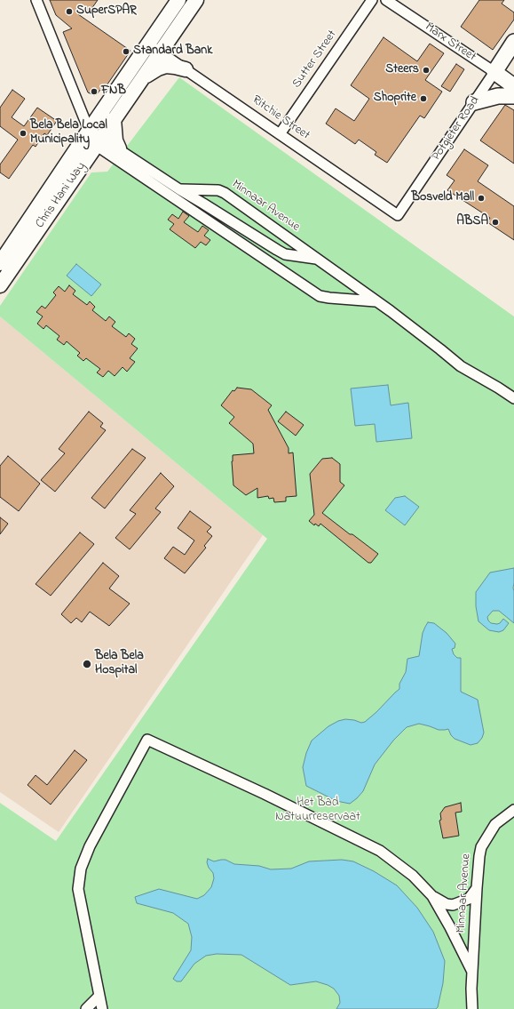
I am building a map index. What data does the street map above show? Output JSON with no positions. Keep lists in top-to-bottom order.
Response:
{
  "streets": {
    "main road": ["Marx Street", "Potgieter Road", "Chris Hani Way"],
    "street": ["Sutter Street", "Ritchie Street", "Minnaar Avenue"]
  },
  "crossings": [
    ["Marx Street", "Potgieter Road"],
    ["Sutter Street", "Ritchie Street"],
    ["Ritchie Street", "Potgieter Road"],
    ["Ritchie Street", "Chris Hani Way"]
  ],
  "parks": ["Het Bad Natuurreservaat"],
  "places": [
    "SuperSPAR",
    "Standard Bank",
    "Steers",
    "FNB",
    "Shoprite",
    "Bela Bela Local Municipality",
    "Bosveld Mall",
    "ABSA",
    "Bela Bela Hospital"
  ]
}
